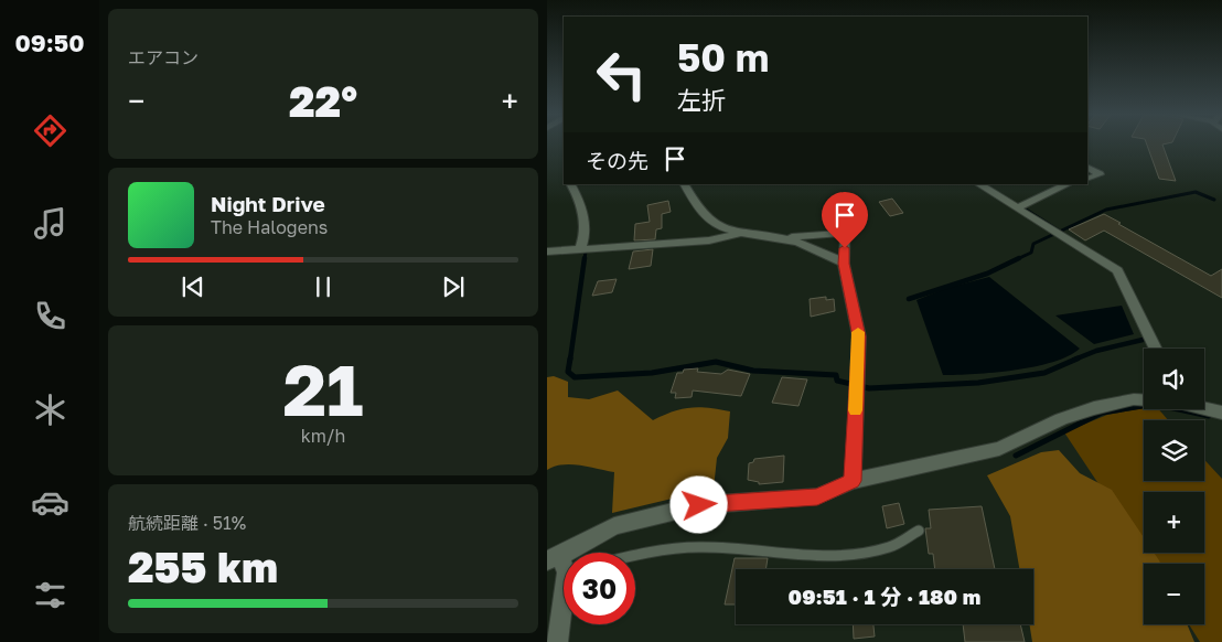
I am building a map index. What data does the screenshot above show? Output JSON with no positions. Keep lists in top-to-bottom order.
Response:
{
  "page": {
    "tabs": "09:50",
    "tile": [
      "エアコン",
      ["21", "km/h"],
      ["航続距離 · 51%", "255 km"]
    ],
    "turn": ["50 m", "左折"],
    "heat": ["−", "22°", "+"],
    "then": "その先",
    "song": ["Night Drive", "The Halogens"],
    "map_buttons": ["+", "−"],
    "limit": "30",
    "trip": "09:51 · 1 分 · 180 m"
  }
}
